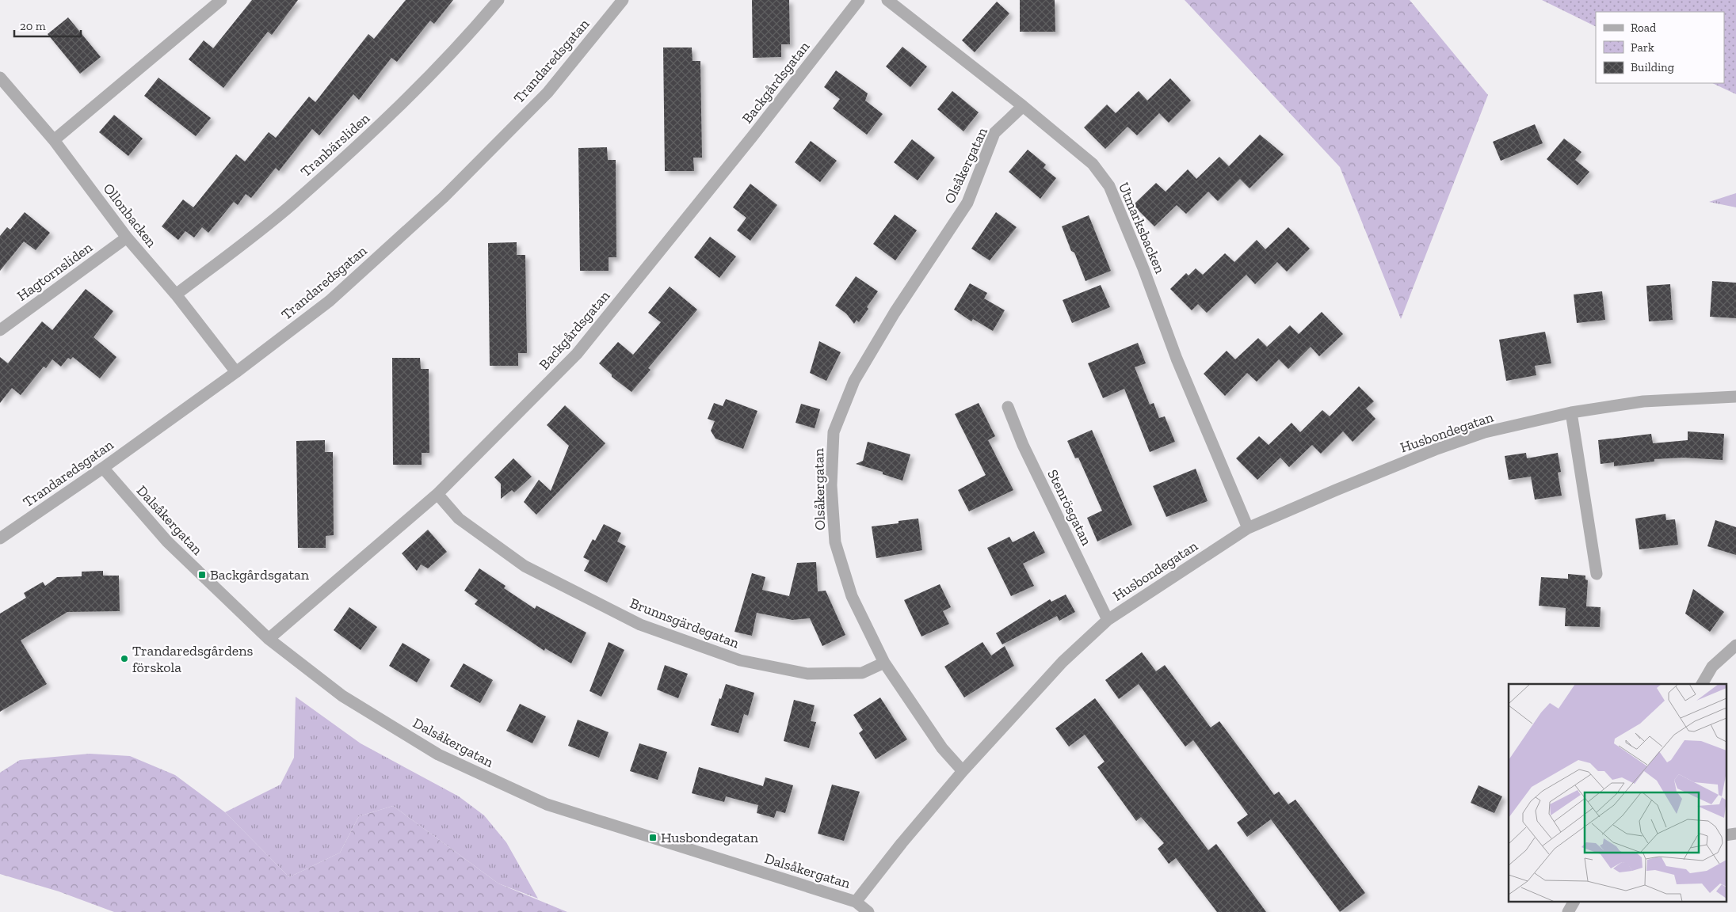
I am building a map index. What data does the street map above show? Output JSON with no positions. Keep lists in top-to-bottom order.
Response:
{
  "streets": {
    "street": [
      "Trandaredsgatan",
      "Backgårdsgatan",
      "Tranbärsliden",
      "Olsåkergatan",
      "Ollonbacken",
      "Utmarksbacken",
      "Hagtornsliden",
      "Husbondegatan",
      "Stenrösgatan",
      "Dalsåkergatan",
      "Brunnsgärdegatan"
    ]
  },
  "crossings": [
    ["Trandaredsgatan", "Ollonbacken"],
    ["Trandaredsgatan", "Dalsåkergatan"],
    ["Backgårdsgatan", "Dalsåkergatan"],
    ["Backgårdsgatan", "Brunnsgärdegatan"],
    ["Tranbärsliden", "Ollonbacken"],
    ["Olsåkergatan", "Utmarksbacken"],
    ["Olsåkergatan", "Husbondegatan"],
    ["Olsåkergatan", "Brunnsgärdegatan"],
    ["Ollonbacken", "Hagtornsliden"],
    ["Utmarksbacken", "Husbondegatan"],
    ["Husbondegatan", "Stenrösgatan"],
    ["Husbondegatan", "Dalsåkergatan"]
  ],
  "places": {
    "transit": ["Backgårdsgatan", "Husbondegatan"],
    "other": ["Trandaredsgårdens förskola"]
  },
  "legend": ["Road", "Park", "Building"],
  "scale_bar": "20 m"
}
